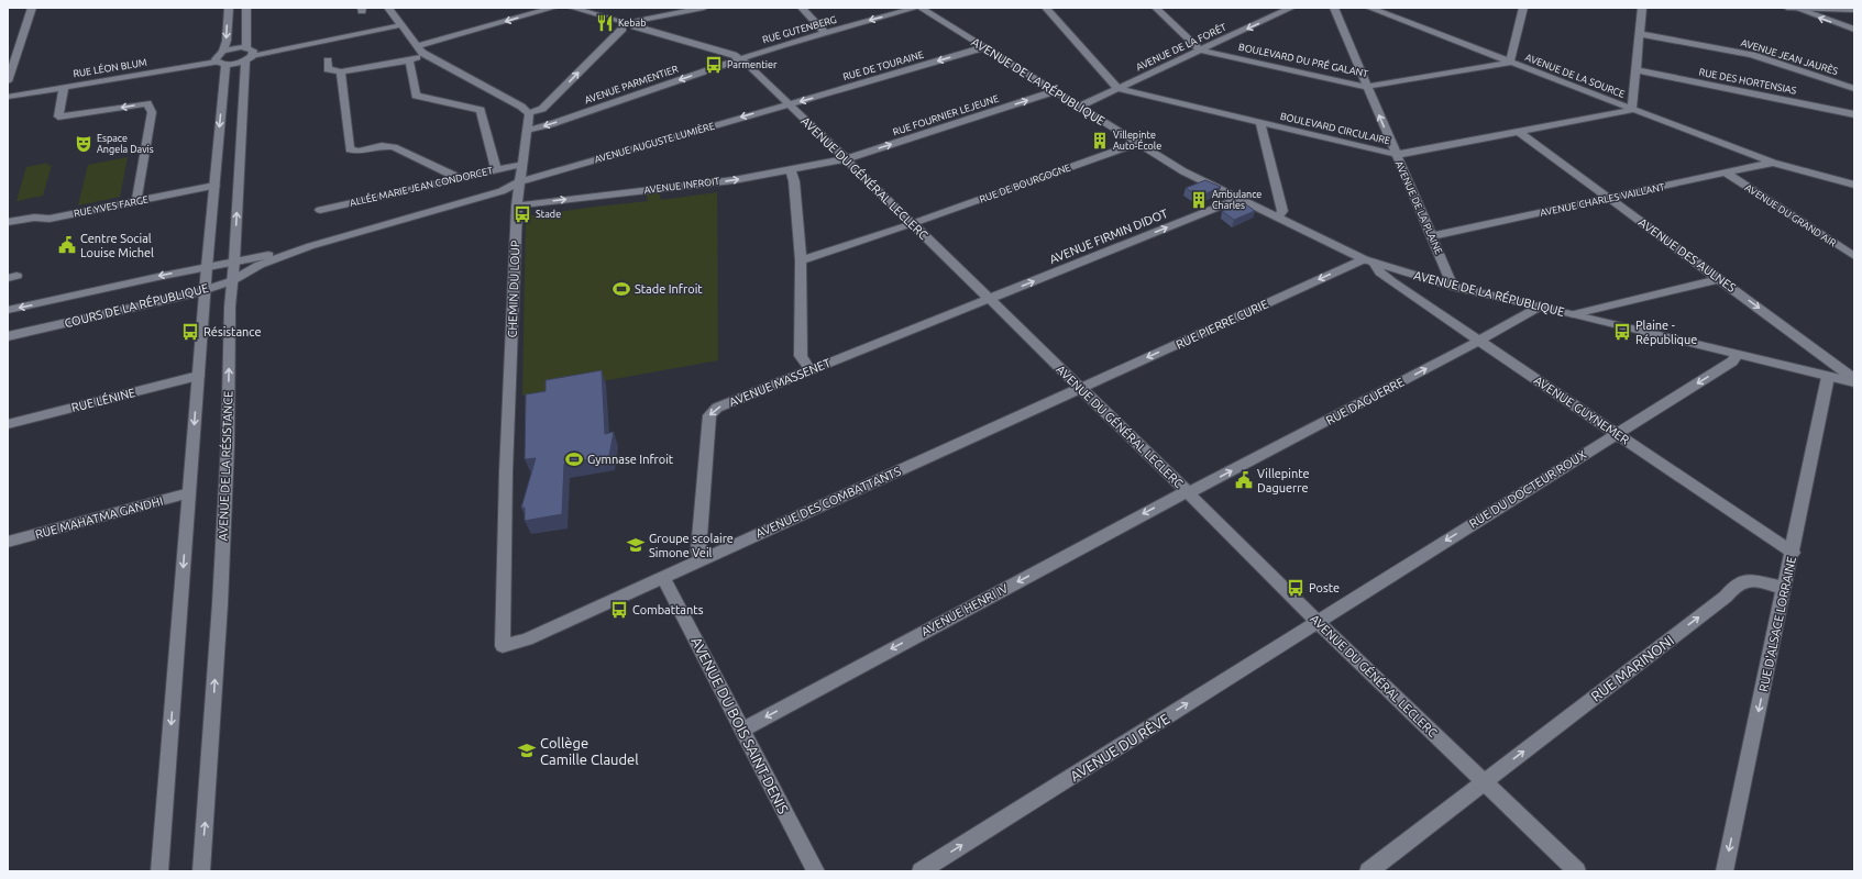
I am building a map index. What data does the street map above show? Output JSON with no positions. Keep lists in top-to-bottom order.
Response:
{
  "streets": {
    "street": [
      "RUE GUTENBERG",
      "AVENUE DE LA FORÊT",
      "AVENUE JEAN JAURÈS",
      "BOULEVARD DU PRÉ GALANT",
      "RUE DE TOURAINE",
      "RUE LÉON BLUM",
      "AVENUE DE LA SOURCE",
      "AVENUE DE LA RÉPUBLIQUE",
      "RUE DES HORTENSIAS",
      "AVENUE PARMENTIER",
      "RUE FOURNIER LEJEUNE",
      "BOULEVARD CIRCULAIRE",
      "AVENUE AUGUSTE LUMIÈRE",
      "AVENUE DU GÉNÉRAL LECLERC",
      "RUE DE BOURGOGNE",
      "AVENUE INFROIT",
      "ALLÉE MARIE JEAN CONDORCET",
      "AVENUE CHARLES VAILLANT",
      "RUE YVES FARGE",
      "AVENUE DE LA PLAINE",
      "AVENUE DU GRAND AIR",
      "AVENUE FIRMIN DIDOT",
      "AVENUE DES AULNES",
      "CHEMIN DU LOUP",
      "COURS DE LA RÉPUBLIQUE",
      "RUE PIERRE CURIE",
      "AVENUE MASSENET",
      "RUE LÉNINE",
      "RUE DAGUERRE",
      "AVENUE GUYNEMER",
      "AVENUE DE LA RÉSISTANCE",
      "RUE DU DOCTEUR ROUX",
      "AVENUE DES COMBATTANTS",
      "RUE MAHATMA GANDHI",
      "AVENUE HENRI IV",
      "RUE D'ALSACE LORRAINE",
      "RUE MARINONI",
      "AVENUE DU BOIS SAINT-DENIS",
      "AVENUE DU RÊVE"
    ]
  },
  "crossings": [
    ["RUE GUTENBERG", "AVENUE PARMENTIER"],
    ["RUE GUTENBERG", "AVENUE DU GÉNÉRAL LECLERC"],
    ["AVENUE DE LA FORÊT", "BOULEVARD DU PRÉ GALANT"],
    ["AVENUE DE LA FORÊT", "AVENUE DE LA RÉPUBLIQUE"],
    ["AVENUE DE LA FORÊT", "BOULEVARD CIRCULAIRE"],
    ["BOULEVARD DU PRÉ GALANT", "AVENUE DE LA SOURCE"],
    ["BOULEVARD DU PRÉ GALANT", "AVENUE DE LA PLAINE"],
    ["RUE DE TOURAINE", "AVENUE DE LA RÉPUBLIQUE"],
    ["RUE DE TOURAINE", "AVENUE AUGUSTE LUMIÈRE"],
    ["RUE DE TOURAINE", "AVENUE DU GÉNÉRAL LECLERC"],
    ["AVENUE DE LA SOURCE", "BOULEVARD CIRCULAIRE"],
    ["AVENUE DE LA SOURCE", "AVENUE CHARLES VAILLANT"],
    ["AVENUE DE LA RÉPUBLIQUE", "RUE FOURNIER LEJEUNE"],
    ["AVENUE DE LA RÉPUBLIQUE", "RUE DE BOURGOGNE"],
    ["AVENUE DE LA RÉPUBLIQUE", "AVENUE DE LA PLAINE"],
    ["AVENUE DE LA RÉPUBLIQUE", "AVENUE FIRMIN DIDOT"],
    ["AVENUE DE LA RÉPUBLIQUE", "RUE PIERRE CURIE"],
    ["AVENUE DE LA RÉPUBLIQUE", "RUE DAGUERRE"],
    ["AVENUE DE LA RÉPUBLIQUE", "AVENUE GUYNEMER"],
    ["AVENUE DE LA RÉPUBLIQUE", "RUE DU DOCTEUR ROUX"],
    ["AVENUE DE LA RÉPUBLIQUE", "RUE D'ALSACE LORRAINE"],
    ["AVENUE PARMENTIER", "AVENUE DU GÉNÉRAL LECLERC"],
    ["AVENUE PARMENTIER", "CHEMIN DU LOUP"],
    ["RUE FOURNIER LEJEUNE", "AVENUE DU GÉNÉRAL LECLERC"],
    ["RUE FOURNIER LEJEUNE", "AVENUE INFROIT"],
    ["BOULEVARD CIRCULAIRE", "AVENUE DE LA PLAINE"],
    ["BOULEVARD CIRCULAIRE", "AVENUE DES AULNES"],
    ["AVENUE AUGUSTE LUMIÈRE", "AVENUE DU GÉNÉRAL LECLERC"],
    ["AVENUE AUGUSTE LUMIÈRE", "CHEMIN DU LOUP"],
    ["AVENUE AUGUSTE LUMIÈRE", "COURS DE LA RÉPUBLIQUE"],
    ["AVENUE DU GÉNÉRAL LECLERC", "RUE DE BOURGOGNE"],
    ["AVENUE DU GÉNÉRAL LECLERC", "AVENUE INFROIT"],
    ["AVENUE DU GÉNÉRAL LECLERC", "AVENUE FIRMIN DIDOT"],
    ["AVENUE DU GÉNÉRAL LECLERC", "RUE PIERRE CURIE"],
    ["AVENUE DU GÉNÉRAL LECLERC", "AVENUE MASSENET"],
    ["AVENUE DU GÉNÉRAL LECLERC", "RUE DAGUERRE"],
    ["AVENUE DU GÉNÉRAL LECLERC", "RUE DU DOCTEUR ROUX"],
    ["AVENUE DU GÉNÉRAL LECLERC", "AVENUE DES COMBATTANTS"],
    ["AVENUE DU GÉNÉRAL LECLERC", "AVENUE HENRI IV"],
    ["AVENUE DU GÉNÉRAL LECLERC", "RUE MARINONI"],
    ["AVENUE DU GÉNÉRAL LECLERC", "AVENUE DU RÊVE"],
    ["AVENUE INFROIT", "CHEMIN DU LOUP"],
    ["ALLÉE MARIE JEAN CONDORCET", "CHEMIN DU LOUP"],
    ["AVENUE CHARLES VAILLANT", "AVENUE DE LA PLAINE"],
    ["AVENUE CHARLES VAILLANT", "AVENUE DU GRAND AIR"],
    ["AVENUE CHARLES VAILLANT", "AVENUE DES AULNES"],
    ["AVENUE FIRMIN DIDOT", "AVENUE MASSENET"],
    ["CHEMIN DU LOUP", "COURS DE LA RÉPUBLIQUE"],
    ["CHEMIN DU LOUP", "AVENUE DES COMBATTANTS"],
    ["COURS DE LA RÉPUBLIQUE", "AVENUE DE LA RÉSISTANCE"],
    ["RUE PIERRE CURIE", "AVENUE GUYNEMER"],
    ["RUE PIERRE CURIE", "AVENUE DES COMBATTANTS"],
    ["AVENUE MASSENET", "AVENUE DES COMBATTANTS"],
    ["RUE DAGUERRE", "AVENUE GUYNEMER"],
    ["RUE DAGUERRE", "AVENUE HENRI IV"],
    ["AVENUE GUYNEMER", "RUE DU DOCTEUR ROUX"],
    ["AVENUE GUYNEMER", "RUE D'ALSACE LORRAINE"],
    ["RUE DU DOCTEUR ROUX", "AVENUE DU RÊVE"],
    ["AVENUE DES COMBATTANTS", "AVENUE DU BOIS SAINT-DENIS"],
    ["AVENUE HENRI IV", "AVENUE DU BOIS SAINT-DENIS"],
    ["RUE D'ALSACE LORRAINE", "RUE MARINONI"]
  ],
  "one_way": [
    "RUE GUTENBERG",
    "AVENUE DE LA FORÊT",
    "RUE DE TOURAINE",
    "RUE FOURNIER LEJEUNE",
    "AVENUE AUGUSTE LUMIÈRE",
    "AVENUE INFROIT",
    "AVENUE FIRMIN DIDOT",
    "AVENUE DES AULNES",
    "RUE PIERRE CURIE",
    "AVENUE MASSENET",
    "RUE DAGUERRE",
    "RUE DU DOCTEUR ROUX",
    "AVENUE HENRI IV",
    "RUE D'ALSACE LORRAINE",
    "RUE MARINONI",
    "AVENUE DU RÊVE"
  ],
  "places": {
    "restaurant": ["Kebab"],
    "bus stop": [
      "Parmentier",
      "Stade",
      "Résistance",
      "Plaine - République",
      "Poste",
      "Combattants"
    ],
    "building": ["Villepinte Auto-École", "Ambulance Charles"],
    "theatre": ["Espace Angela Davis"],
    "public building": ["Centre Social Louise Michel", "Villepinte Daguerre"],
    "sports": ["Stade Infroit", "Gymnase Infroit"],
    "school or university": ["Groupe scolaire Simone Veil", "Collège Camille Claudel"]
  }
}
